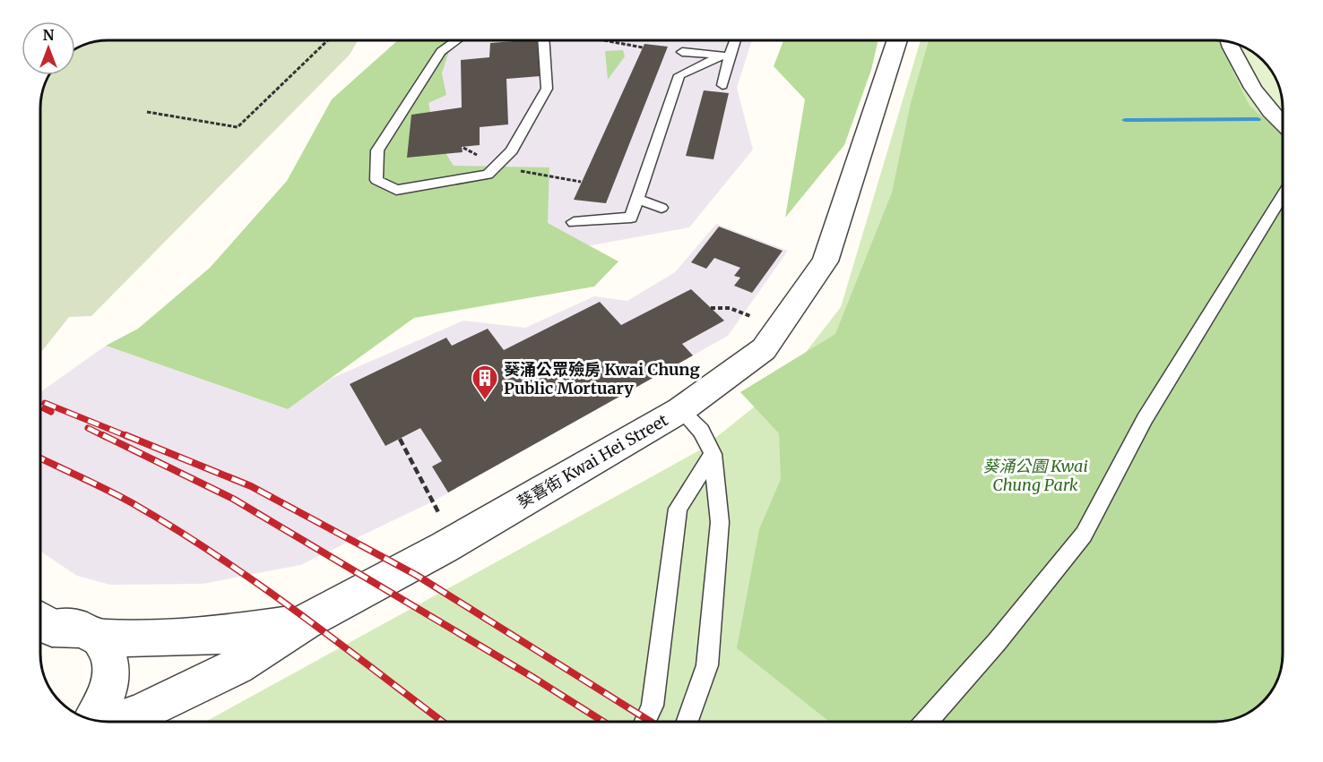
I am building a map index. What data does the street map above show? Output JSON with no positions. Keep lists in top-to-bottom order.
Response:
{
  "streets": {
    "street": ["葵喜街 Kwai Hei Street"]
  },
  "parks": ["葵涌公園 Kwai Chung Park"],
  "places": {
    "building": ["葵涌公眾殮房 Kwai Chung Public Mortuary"]
  },
  "north": "top"
}
